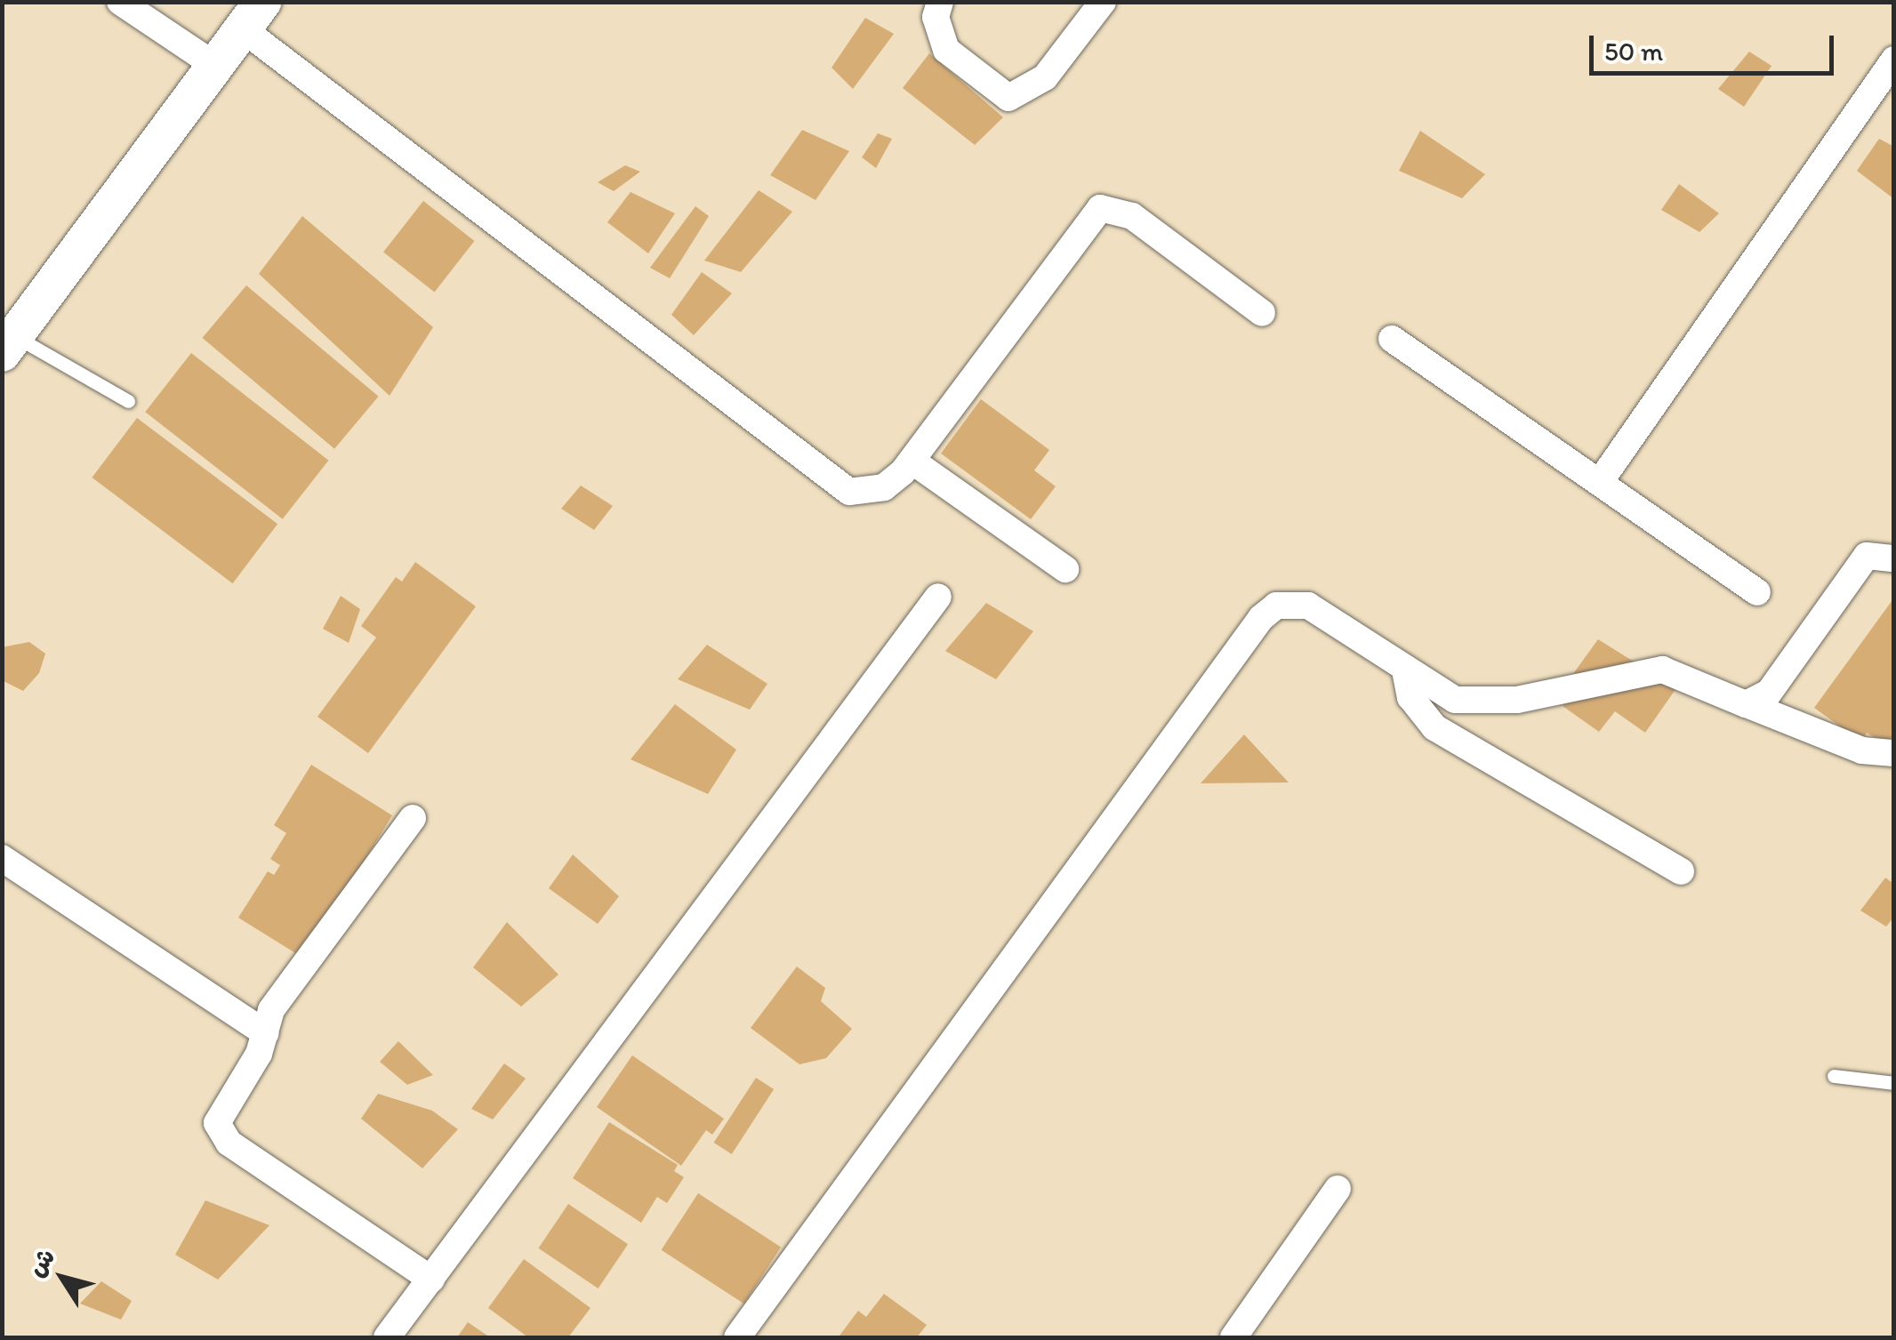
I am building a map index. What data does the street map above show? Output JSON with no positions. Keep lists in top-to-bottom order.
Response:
{
  "scale_bar": "50 m",
  "north": "top left"
}
